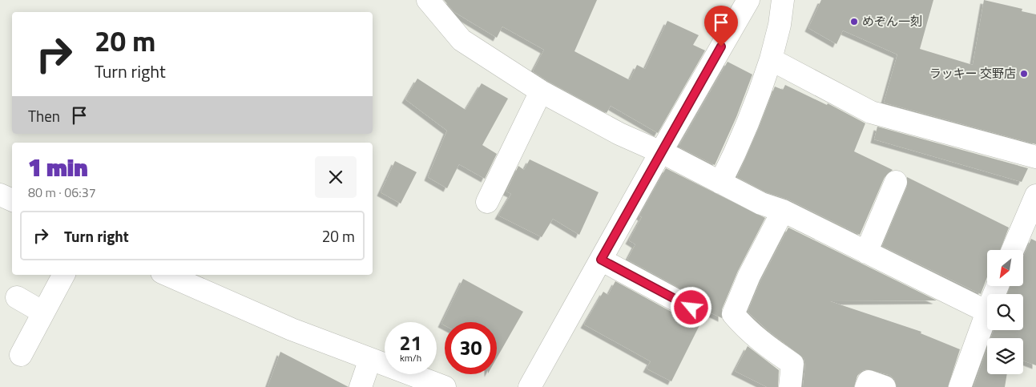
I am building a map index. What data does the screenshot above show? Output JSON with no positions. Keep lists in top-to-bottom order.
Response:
{
  "places": ["めぞん一刻", "ラッキー 交野店"],
  "north": "bottom left",
  "page": {
    "turn": ["20 m", "Turn right"],
    "then": "Then",
    "heading": ["1 min", "80 m · 06:37"],
    "list": [
      {
        "name": "Turn right",
        "value": "20 m"
      }
    ],
    "speed": "21 km/h",
    "limit": "30"
  }
}
